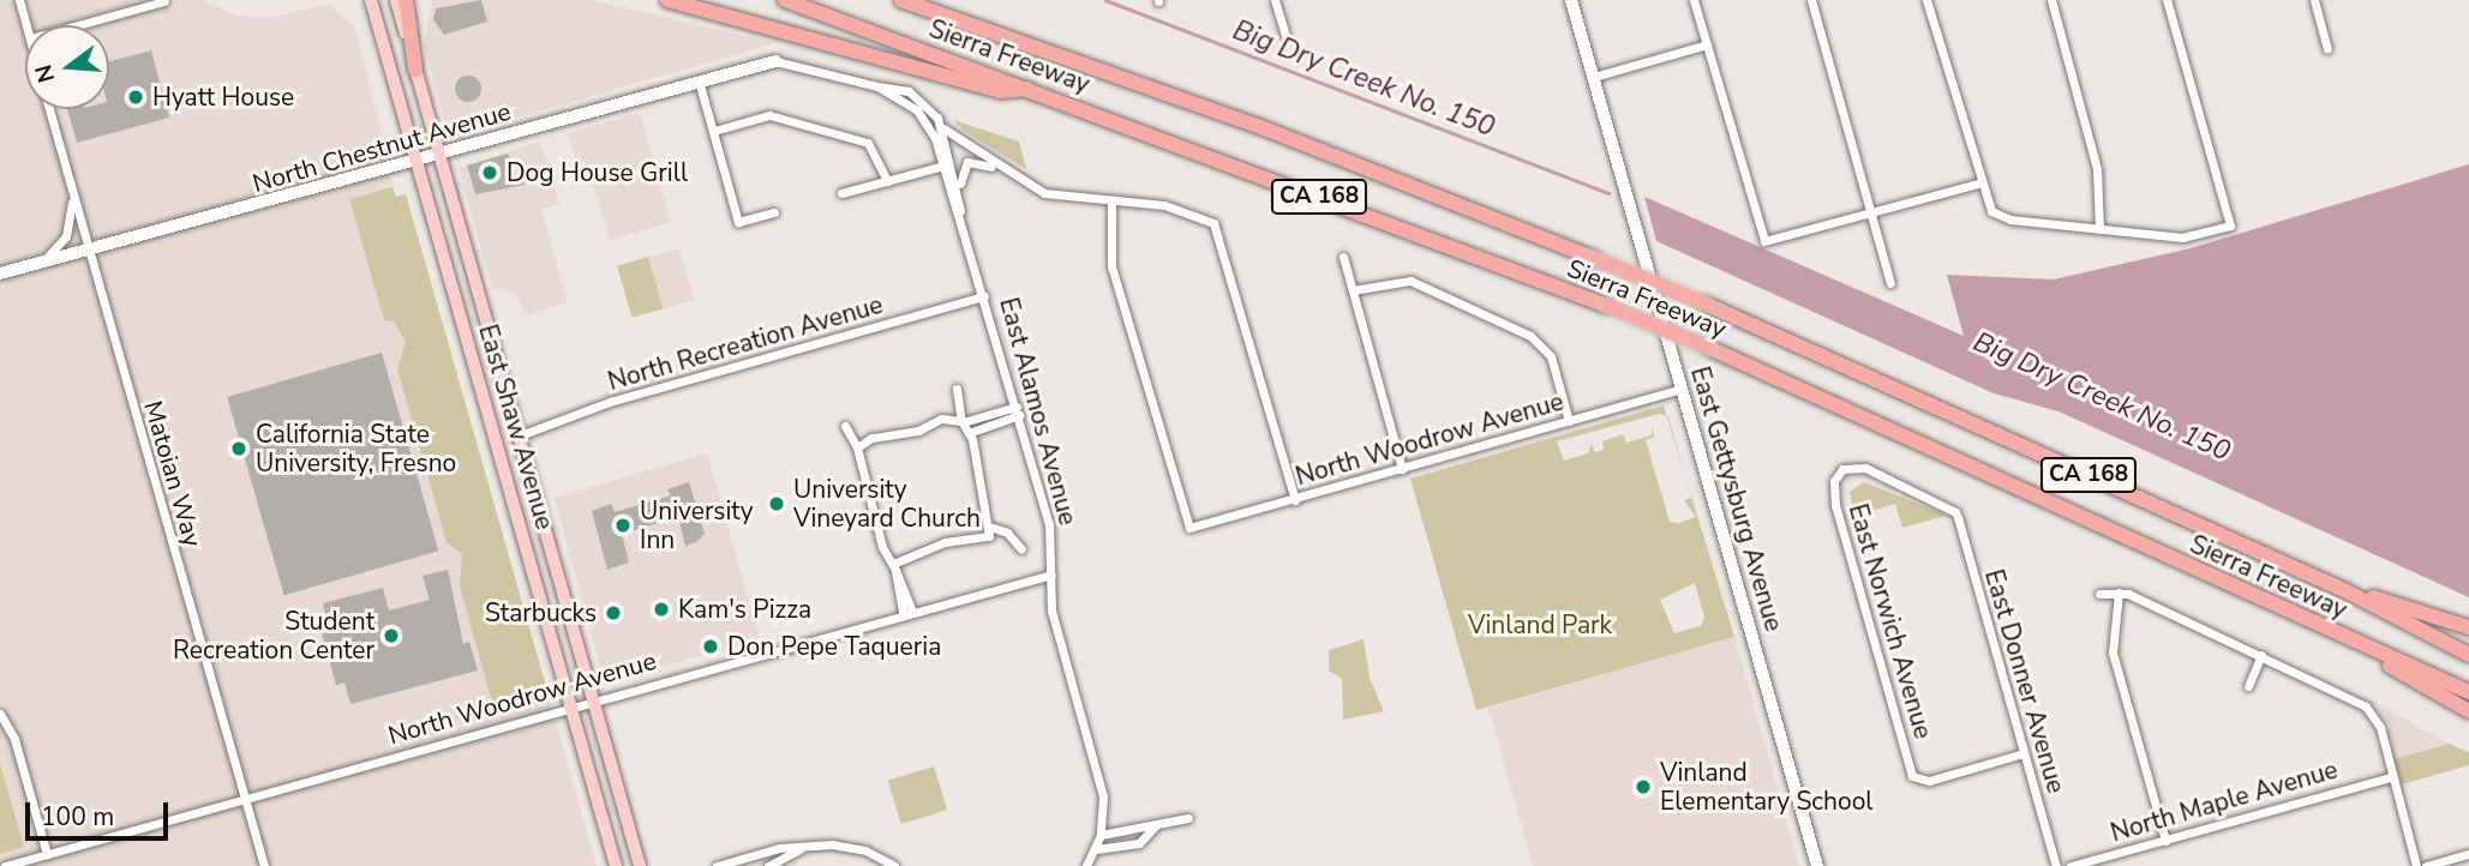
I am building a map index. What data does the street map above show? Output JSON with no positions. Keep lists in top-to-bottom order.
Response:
{
  "streets": {
    "highway": ["Sierra Freeway", "CA 168"],
    "main road": ["East Shaw Avenue"],
    "street": [
      "North Chestnut Avenue",
      "North Recreation Avenue",
      "East Alamos Avenue",
      "North Woodrow Avenue",
      "Matoian Way",
      "East Gettysburg Avenue",
      "East Norwich Avenue",
      "East Donner Avenue",
      "North Maple Avenue"
    ]
  },
  "crossings": [
    ["North Chestnut Avenue", "East Shaw Avenue"],
    ["North Chestnut Avenue", "Matoian Way"],
    ["North Recreation Avenue", "East Alamos Avenue"],
    ["North Recreation Avenue", "East Shaw Avenue"],
    ["East Alamos Avenue", "North Woodrow Avenue"],
    ["East Shaw Avenue", "North Woodrow Avenue"],
    ["North Woodrow Avenue", "Matoian Way"],
    ["North Woodrow Avenue", "East Gettysburg Avenue"],
    ["East Norwich Avenue", "East Donner Avenue"]
  ],
  "water": ["Big Dry Creek No. 150"],
  "parks": ["Vinland Park"],
  "places": [
    "Hyatt House",
    "Dog House Grill",
    "California State University, Fresno",
    "University Vineyard Church",
    "University Inn",
    "Kam's Pizza",
    "Starbucks",
    "Student Recreation Center",
    "Don Pepe Taqueria",
    "Vinland Elementary School"
  ],
  "scale_bar": "100 m",
  "north": "left"
}
